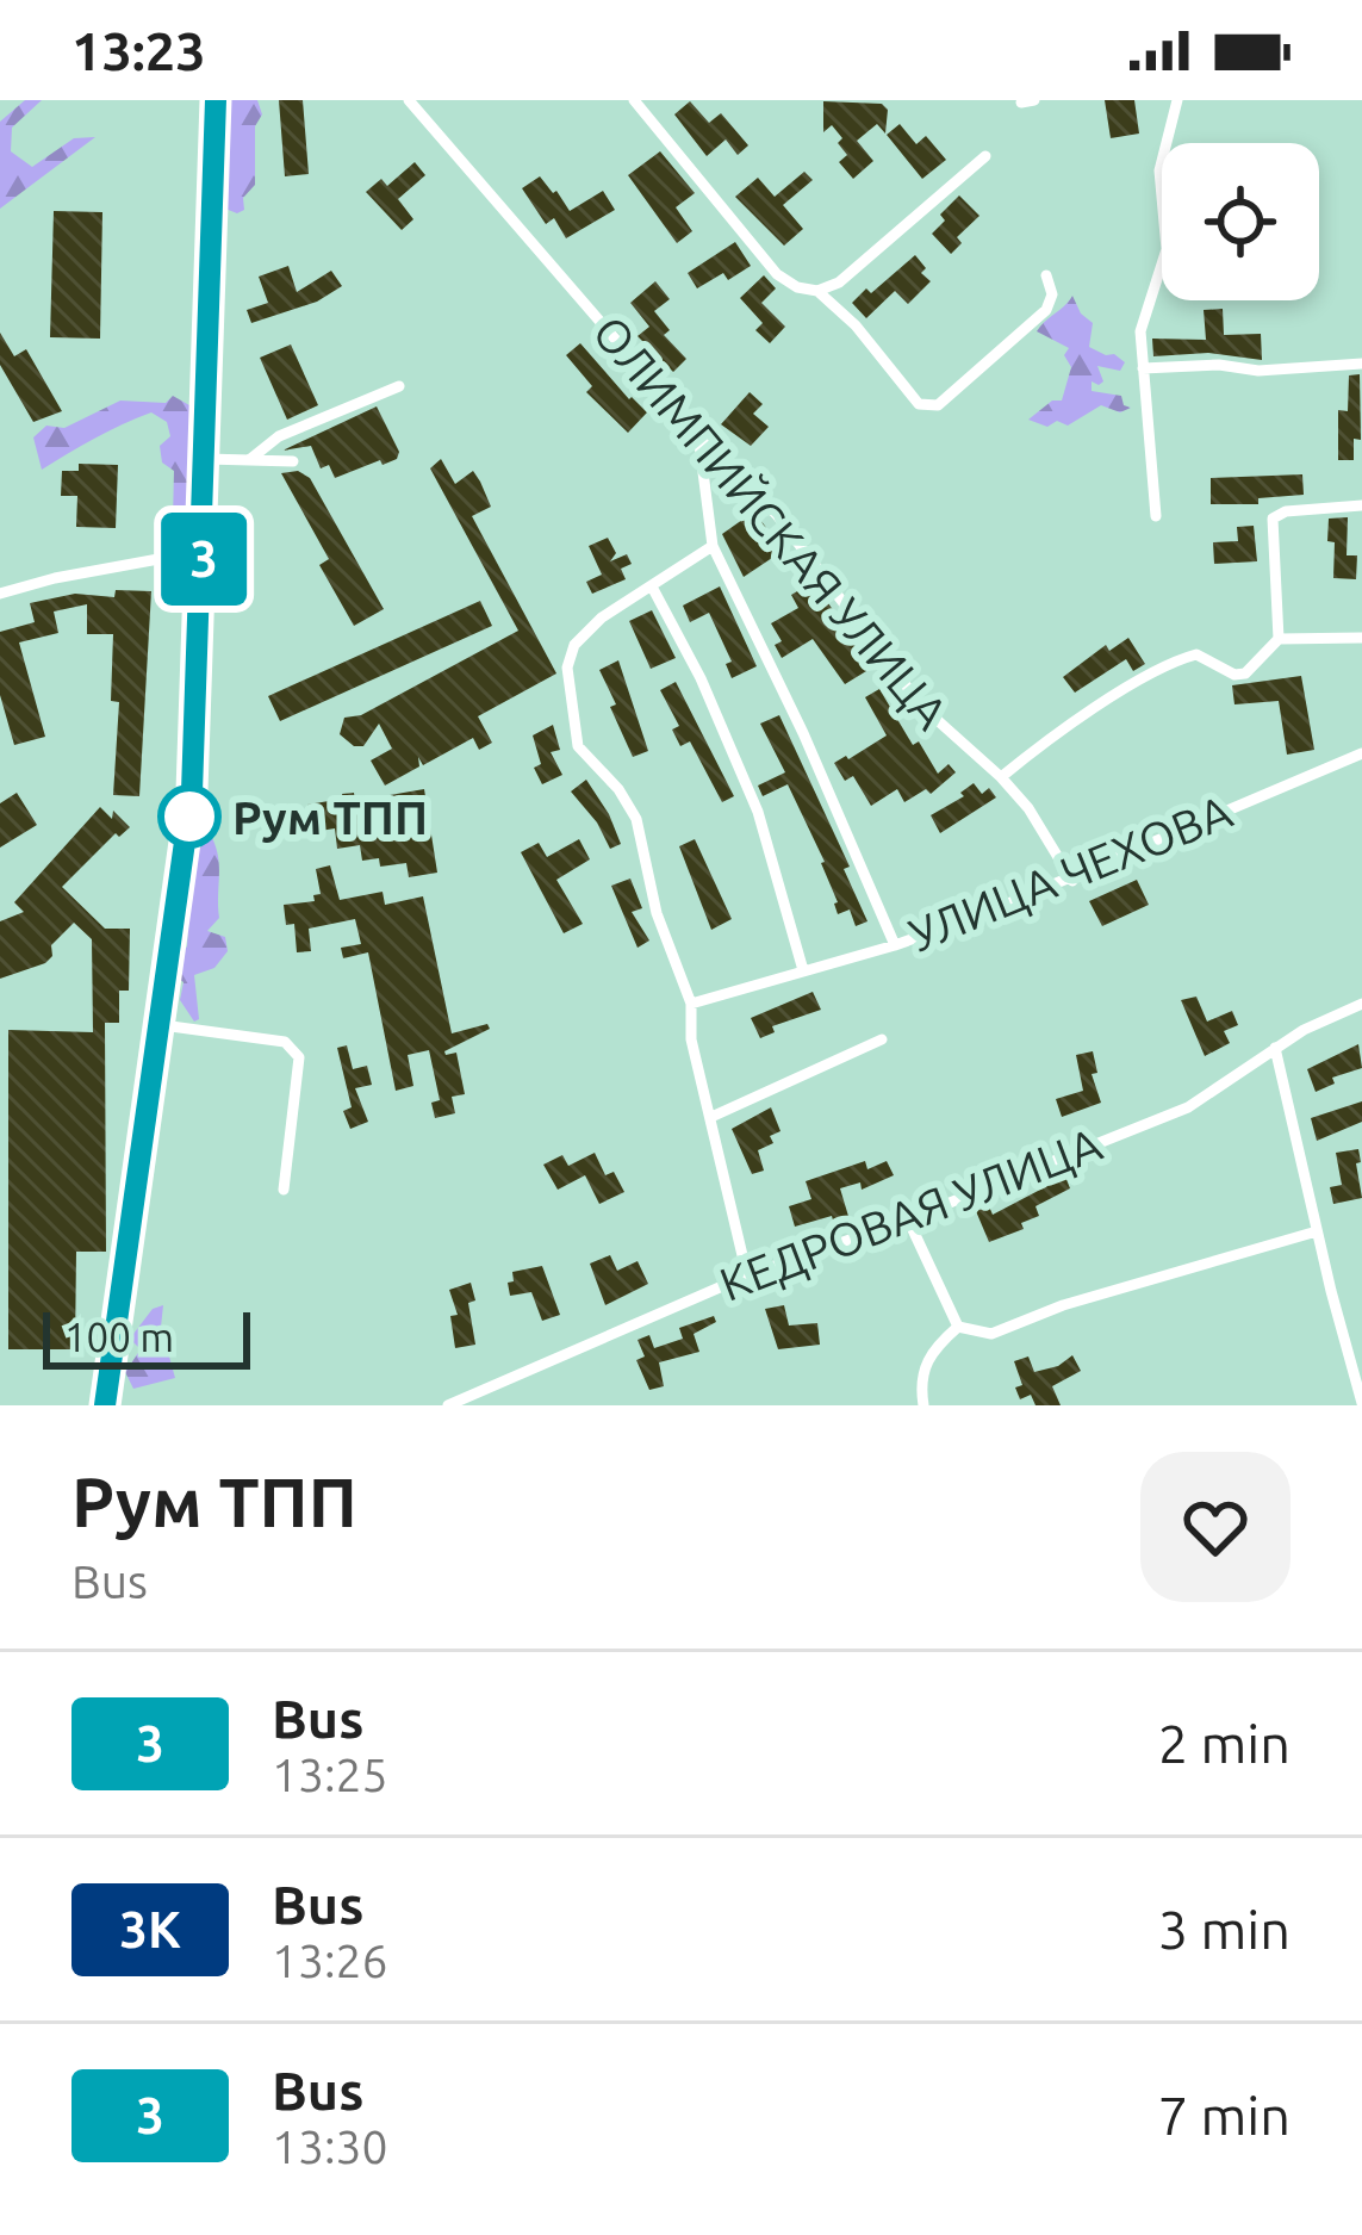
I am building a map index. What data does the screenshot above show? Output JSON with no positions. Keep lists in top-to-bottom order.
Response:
{
  "streets": {
    "street": ["ОЛИМПИЙСКАЯ УЛИЦА", "УЛИЦА ЧЕХОВА", "КЕДРОВАЯ УЛИЦА"]
  },
  "crossings": [
    ["ОЛИМПИЙСКАЯ УЛИЦА", "УЛИЦА ЧЕХОВА"]
  ],
  "places": ["Рум ТПП"],
  "lines": ["bus line 3"],
  "scale_bar": "100 m",
  "page": {
    "status": "13:23",
    "on_map": "3",
    "scale": "100 m",
    "heading": ["Рум ТПП", "Bus"],
    "list": [
      {
        "mark": "3",
        "name": "Bus",
        "note": "13:25",
        "value": "2 min"
      },
      {
        "mark": "3К",
        "name": "Bus",
        "note": "13:26",
        "value": "3 min"
      },
      {
        "mark": "3",
        "name": "Bus",
        "note": "13:30",
        "value": "7 min"
      }
    ]
  }
}
